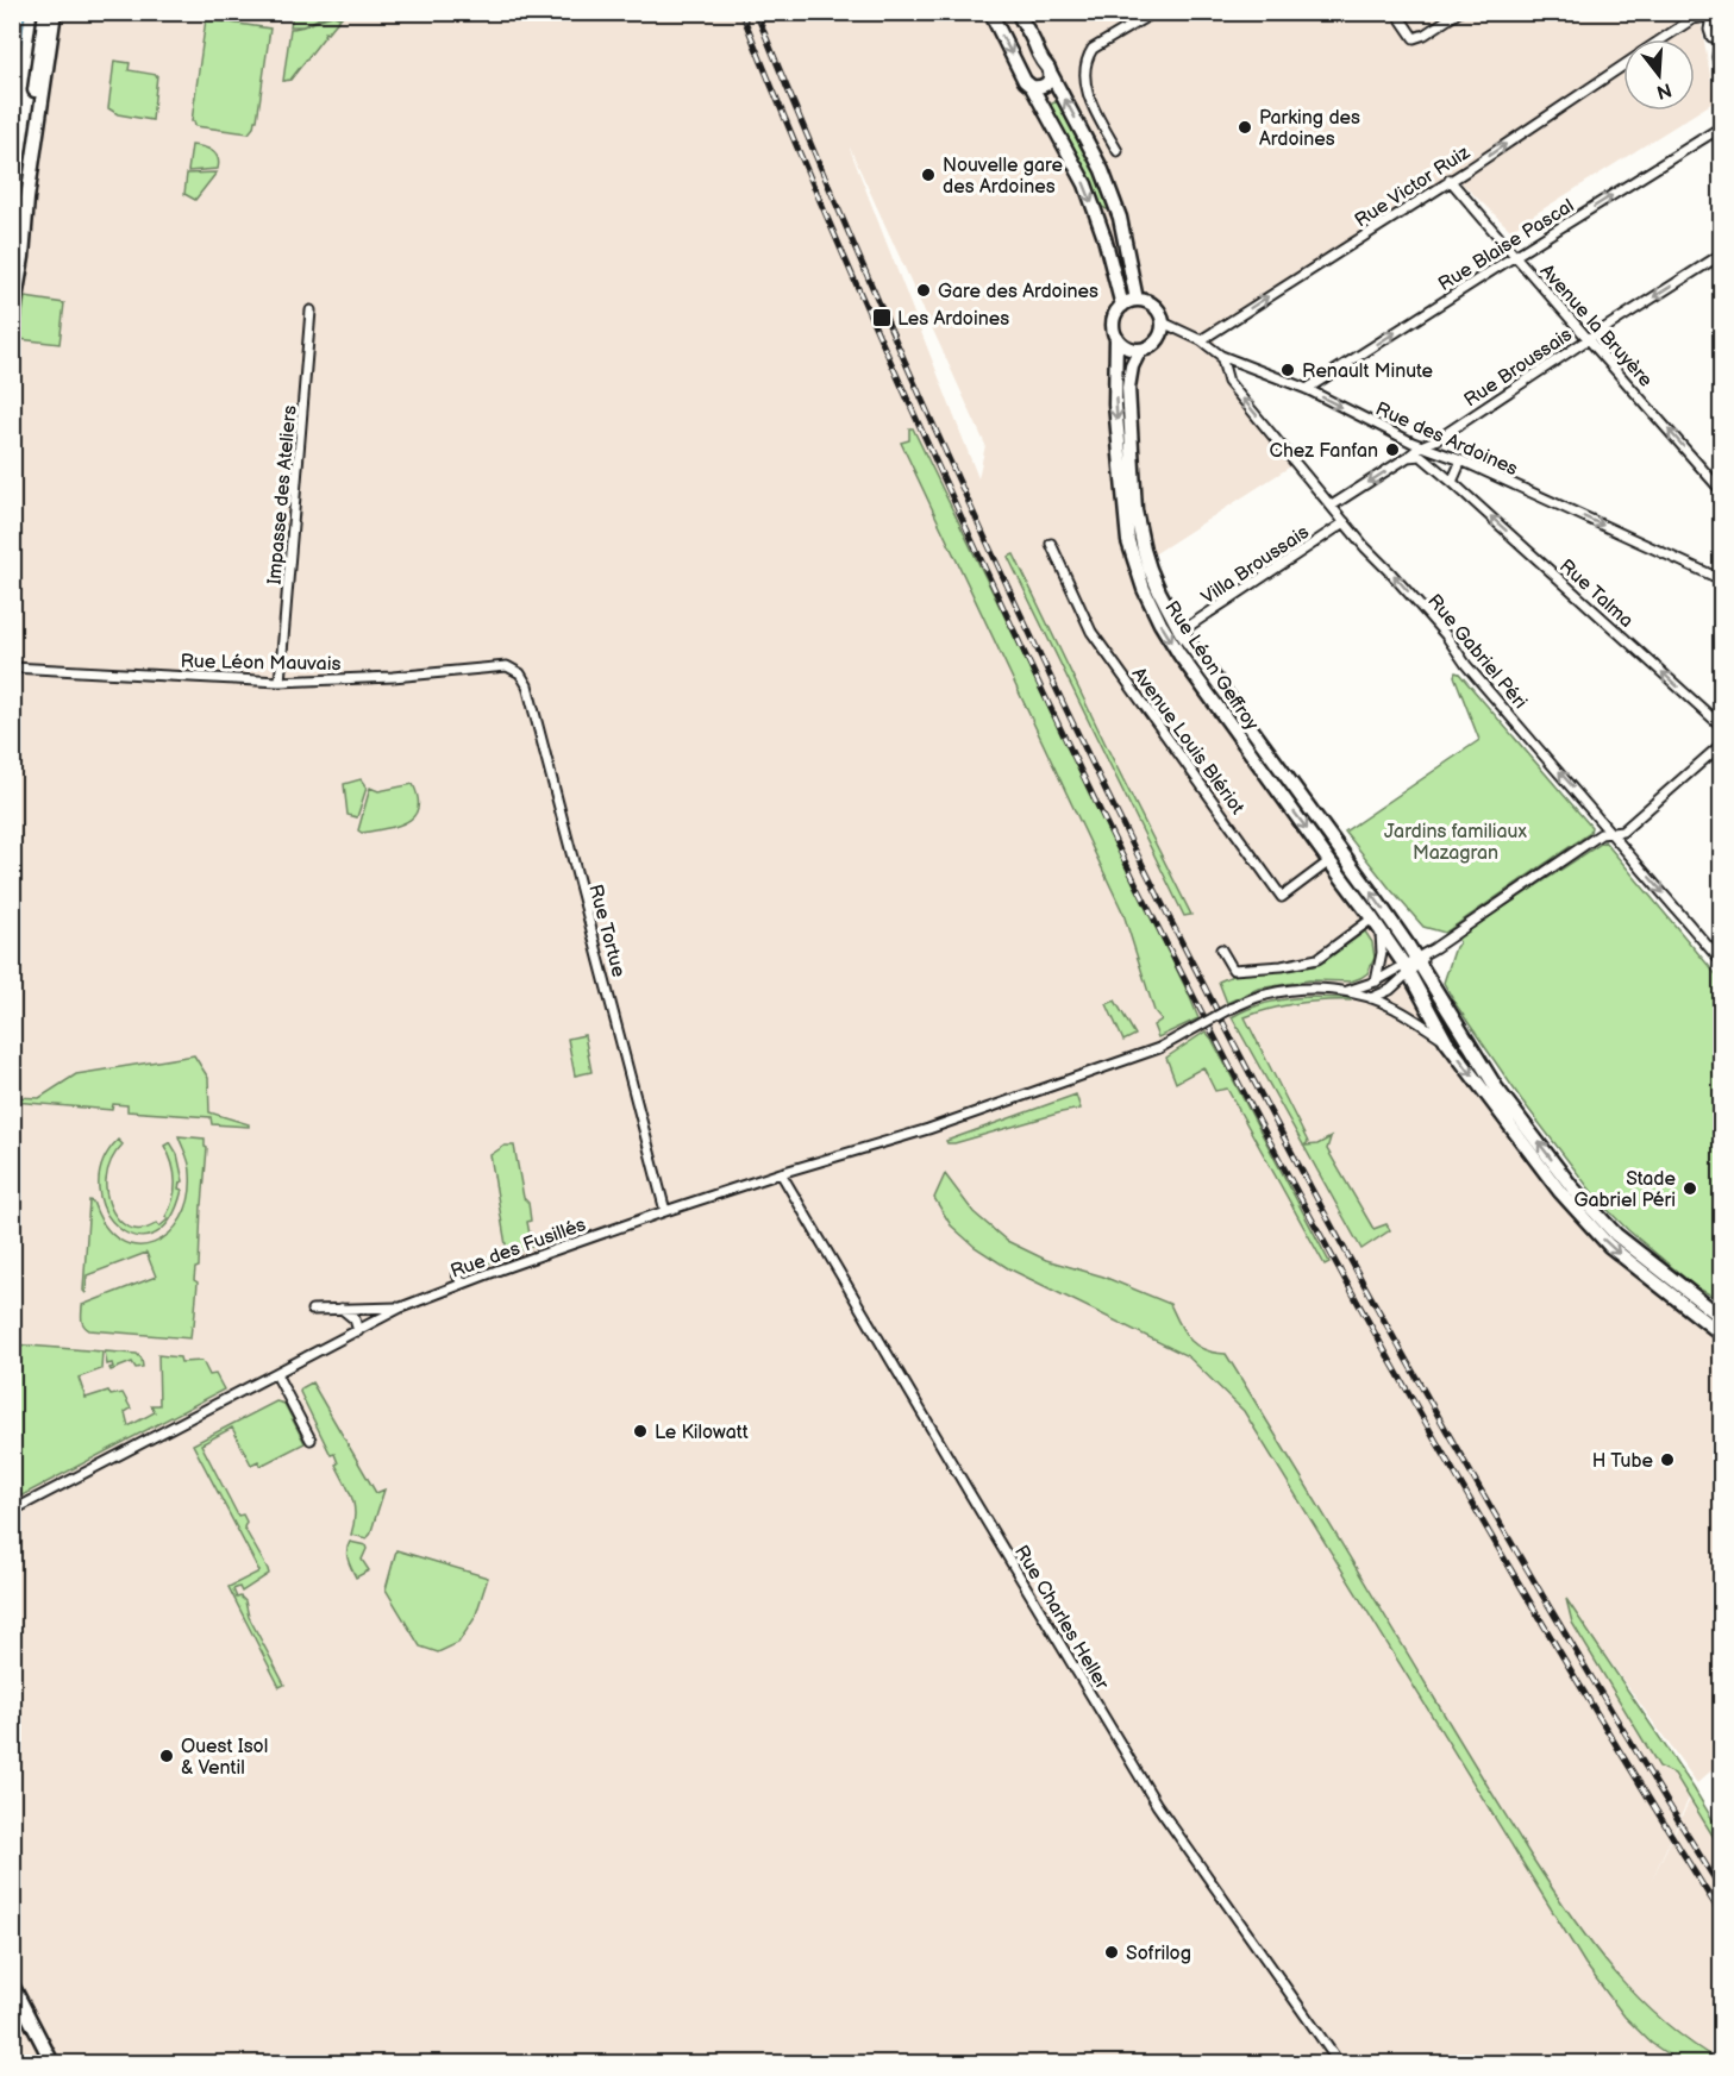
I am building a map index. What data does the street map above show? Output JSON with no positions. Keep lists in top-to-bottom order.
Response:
{
  "streets": {
    "street": [
      "Rue Victor Ruiz",
      "Rue Blaise Pascal",
      "Avenue la Bruyère",
      "Rue Broussais",
      "Rue des Ardoines",
      "Impasse des Ateliers",
      "Villa Broussais",
      "Rue Talma",
      "Rue Gabriel Péri",
      "Rue Léon Mauvais",
      "Rue Léon Geffroy",
      "Avenue Louis Blériot",
      "Rue Tortue",
      "Rue des Fusillés",
      "Rue Charles Heller"
    ]
  },
  "crossings": [
    ["Rue Victor Ruiz", "Avenue la Bruyère"],
    ["Rue Victor Ruiz", "Rue des Ardoines"],
    ["Rue Blaise Pascal", "Avenue la Bruyère"],
    ["Rue Blaise Pascal", "Rue des Ardoines"],
    ["Avenue la Bruyère", "Rue Broussais"],
    ["Rue Broussais", "Rue des Ardoines"],
    ["Rue Broussais", "Rue Talma"],
    ["Rue Broussais", "Rue Gabriel Péri"],
    ["Rue des Ardoines", "Rue Gabriel Péri"],
    ["Rue des Ardoines", "Rue Léon Geffroy"],
    ["Impasse des Ateliers", "Rue Léon Mauvais"],
    ["Villa Broussais", "Rue Gabriel Péri"],
    ["Villa Broussais", "Rue Léon Geffroy"],
    ["Rue Léon Mauvais", "Rue Tortue"],
    ["Rue Léon Geffroy", "Avenue Louis Blériot"],
    ["Rue Tortue", "Rue des Fusillés"],
    ["Rue des Fusillés", "Rue Charles Heller"]
  ],
  "one_way": [
    "Rue Victor Ruiz",
    "Rue Blaise Pascal",
    "Avenue la Bruyère",
    "Rue Broussais",
    "Rue des Ardoines",
    "Rue Talma"
  ],
  "parks": ["Jardins familiaux Mazagran"],
  "places": {
    "other": [
      "Parking des Ardoines",
      "Nouvelle gare des Ardoines",
      "Gare des Ardoines",
      "Renault Minute",
      "Chez Fanfan",
      "Stade Gabriel Péri",
      "Le Kilowatt",
      "H Tube",
      "Ouest Isol & Ventil",
      "Sofrilog"
    ],
    "transit": ["Les Ardoines"]
  },
  "north": "bottom"
}
